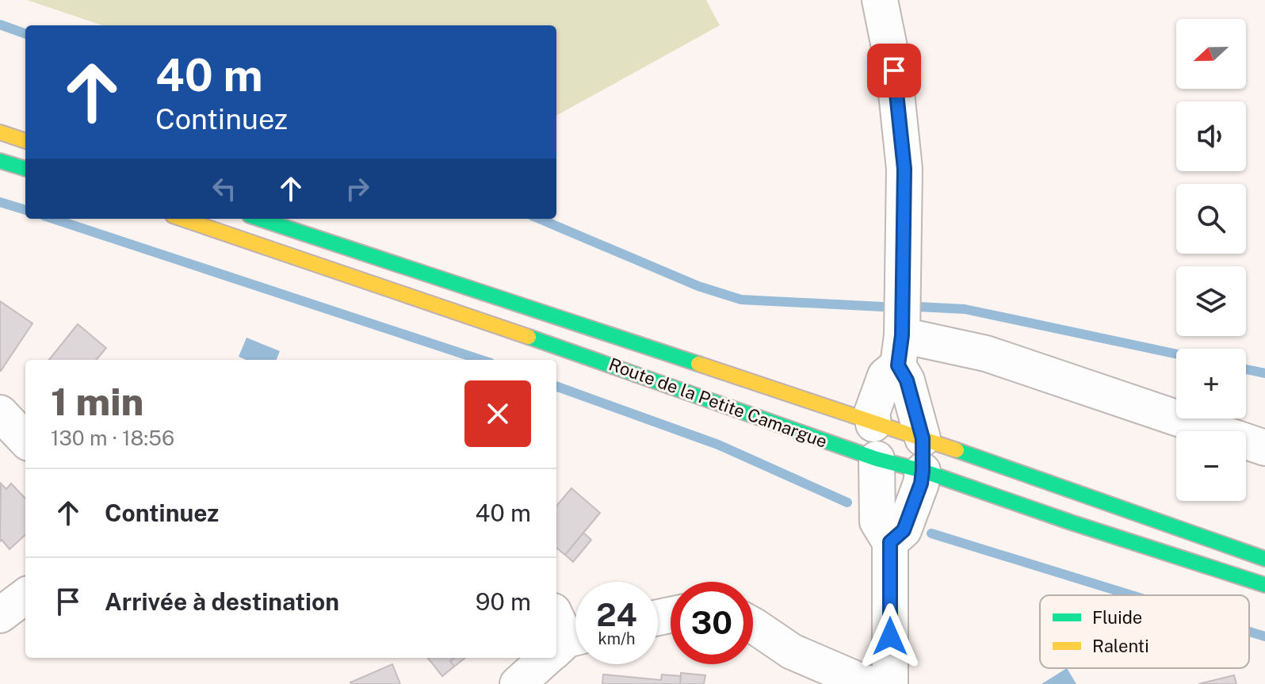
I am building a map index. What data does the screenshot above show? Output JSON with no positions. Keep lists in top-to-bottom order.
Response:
{
  "streets": {
    "main road": ["Route de la Petite Camargue"]
  },
  "legend": ["Fluide", "Ralenti"],
  "north": "left",
  "page": {
    "map_buttons": ["+", "−"],
    "turn": ["40 m", "Continuez"],
    "heading": ["1 min", "130 m · 18:56"],
    "list": [
      {
        "name": "Continuez",
        "value": "40 m"
      },
      {
        "name": "Arrivée à destination",
        "value": "90 m"
      }
    ],
    "speed": "24 km/h",
    "limit": "30"
  }
}
